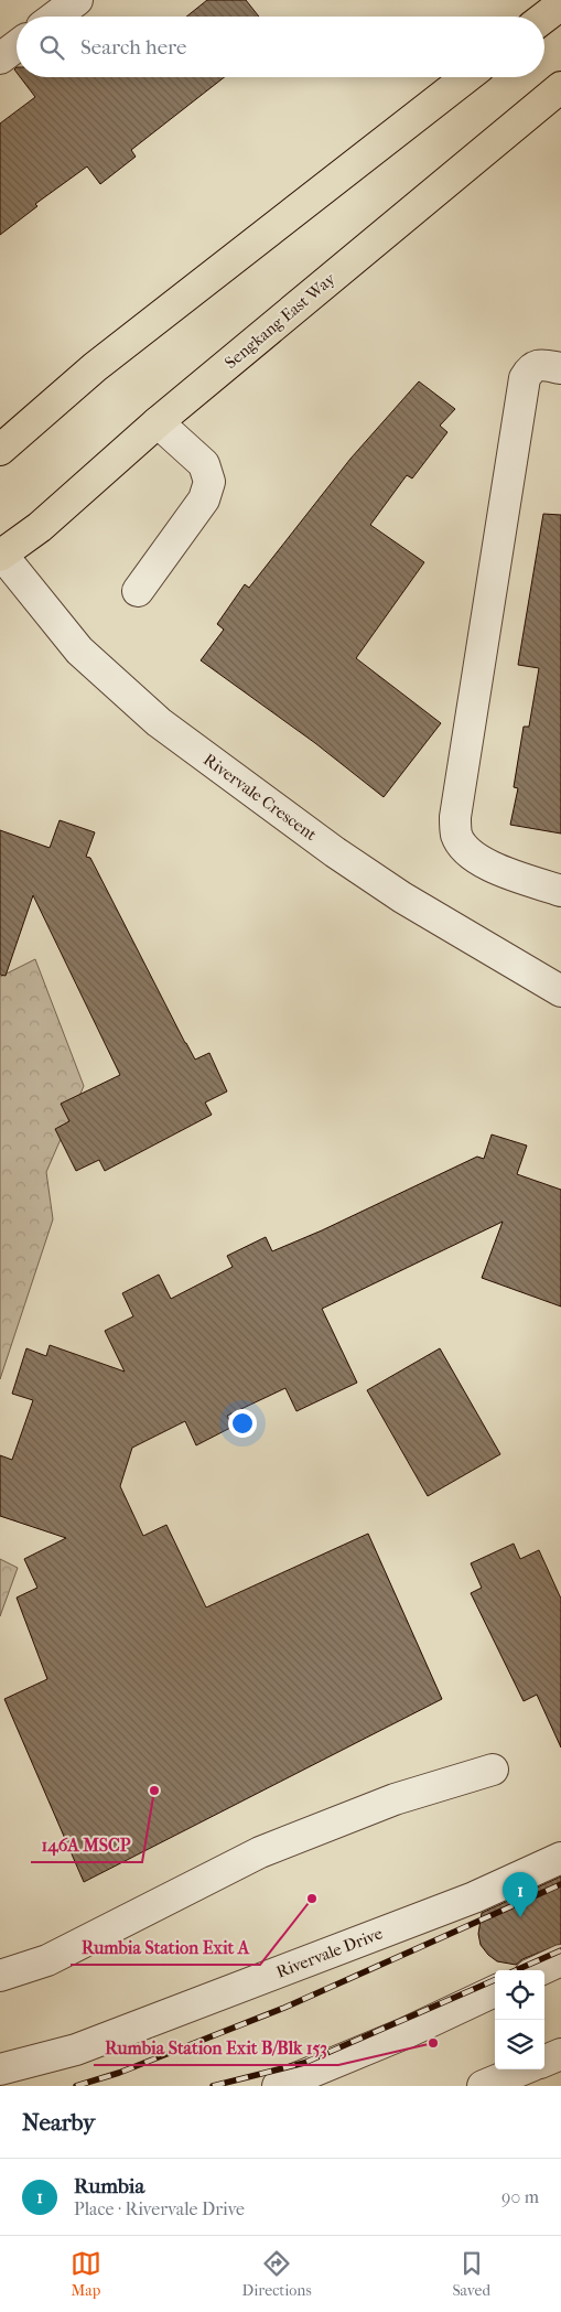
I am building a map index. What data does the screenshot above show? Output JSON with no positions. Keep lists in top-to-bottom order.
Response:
{
  "streets": {
    "main road": ["Sengkang East Way"],
    "street": ["Rivervale Crescent", "Rivervale Drive"]
  },
  "crossings": [
    ["Sengkang East Way", "Rivervale Crescent"]
  ],
  "places": ["146A MSCP", "Rumbia Station Exit A", "Rumbia Station Exit B/Blk 153"],
  "page": {
    "search": "Search here",
    "pins": "1",
    "heading": "Nearby",
    "list": [
      {
        "mark": "1",
        "name": "Rumbia",
        "note": "Place · Rivervale Drive",
        "value": "90 m"
      }
    ],
    "nav": ["Map", "Directions", "Saved"]
  }
}
